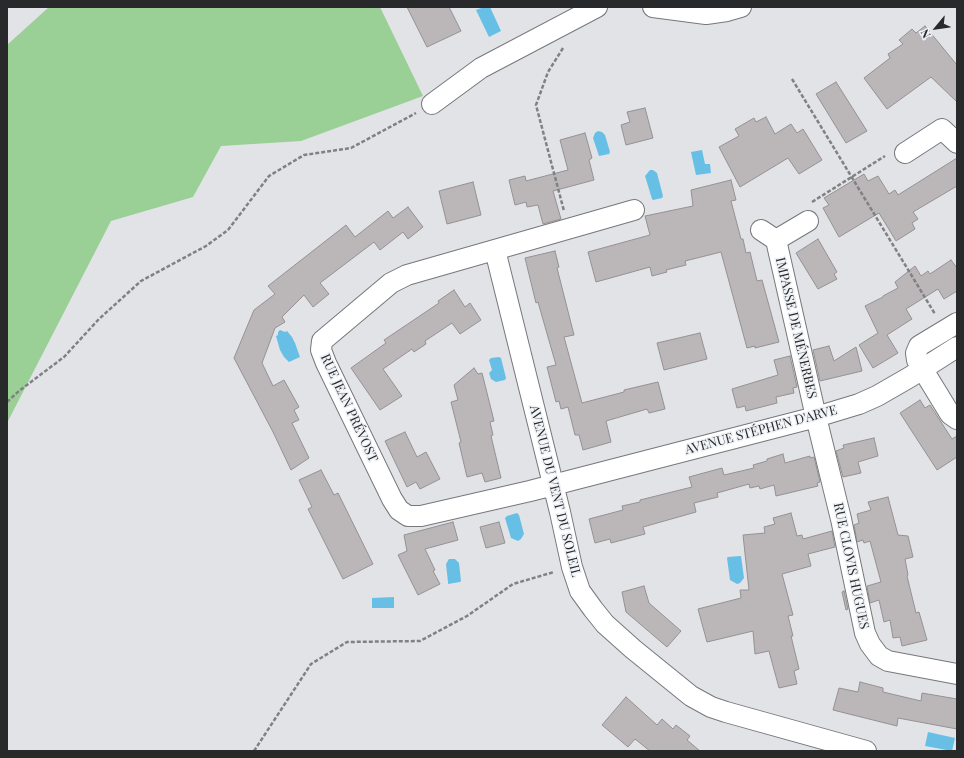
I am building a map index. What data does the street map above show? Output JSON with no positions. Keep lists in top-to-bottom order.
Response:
{
  "streets": {
    "street": [
      "IMPASSE DE MÉNERBES",
      "RUE JEAN PRÉVOST",
      "AVENUE STÉPHEN D'ARVE",
      "AVENUE DU VENT DU SOLEIL",
      "RUE CLOVIS HUGUES"
    ]
  },
  "crossings": [
    ["IMPASSE DE MÉNERBES", "AVENUE STÉPHEN D'ARVE"],
    ["IMPASSE DE MÉNERBES", "RUE CLOVIS HUGUES"],
    ["RUE JEAN PRÉVOST", "AVENUE STÉPHEN D'ARVE"],
    ["RUE JEAN PRÉVOST", "AVENUE DU VENT DU SOLEIL"],
    ["AVENUE STÉPHEN D'ARVE", "AVENUE DU VENT DU SOLEIL"],
    ["AVENUE STÉPHEN D'ARVE", "RUE CLOVIS HUGUES"]
  ],
  "north": "bottom left"
}
